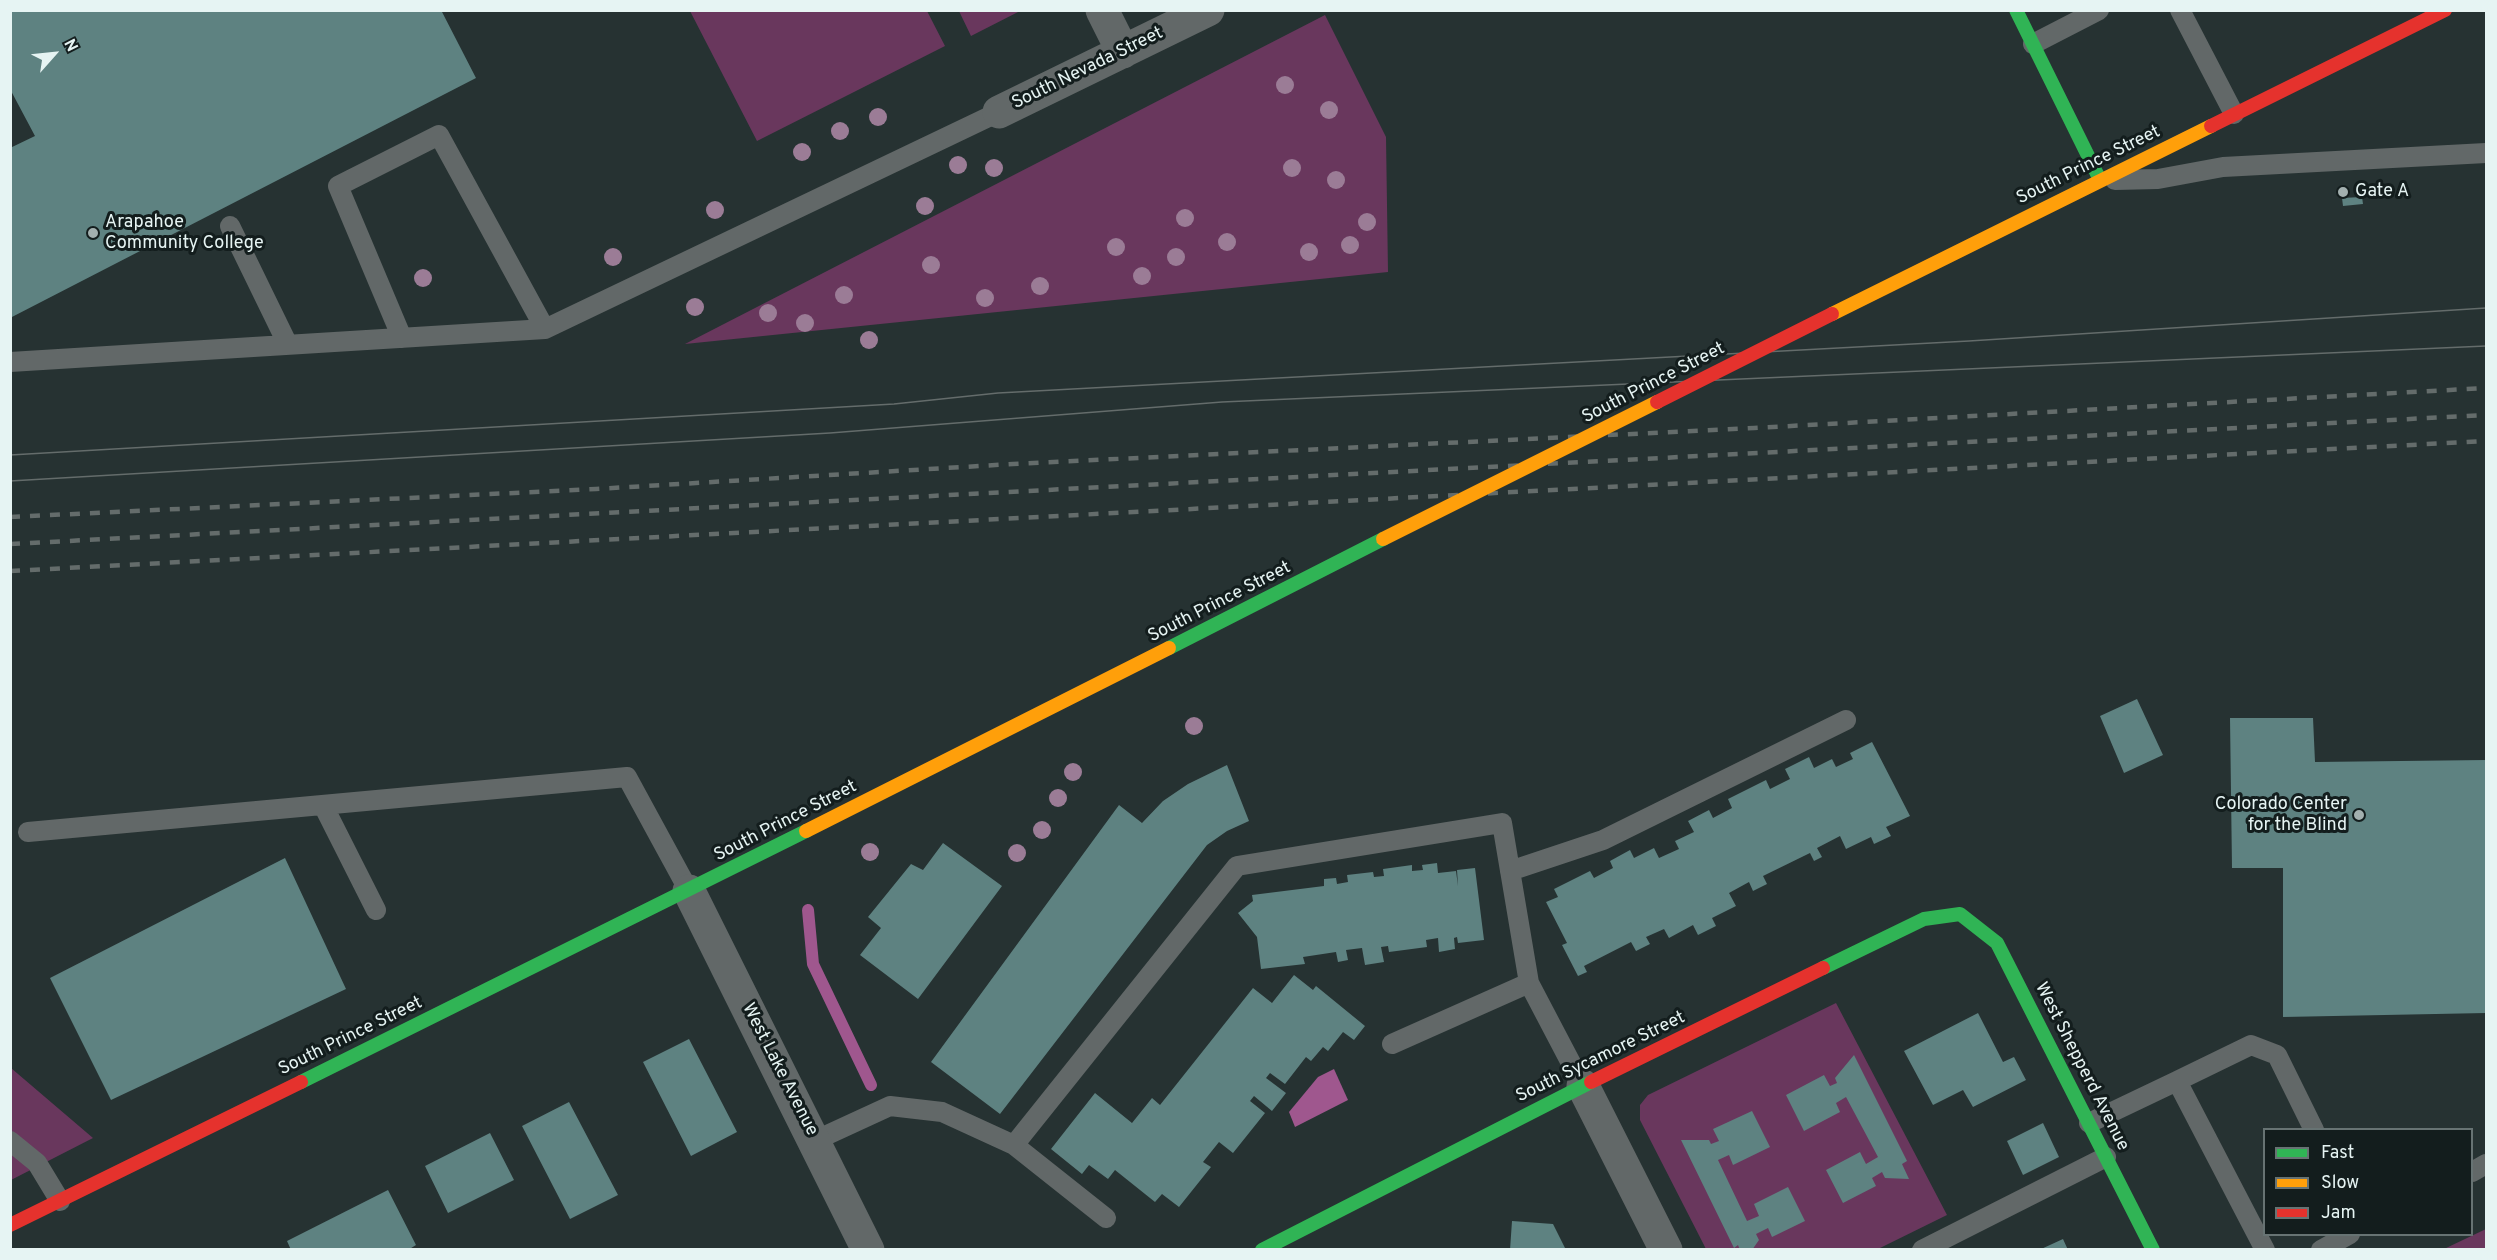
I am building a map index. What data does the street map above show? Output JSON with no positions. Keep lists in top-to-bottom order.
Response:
{
  "streets": {
    "street": [
      "South Nevada Street",
      "South Prince Street",
      "South Sycamore Street",
      "West Shepperd Avenue",
      "West Lake Avenue"
    ]
  },
  "crossings": [
    ["South Prince Street", "West Lake Avenue"],
    ["South Sycamore Street", "West Shepperd Avenue"]
  ],
  "places": ["Gate A", "Arapahoe Community College", "Colorado Center for the Blind"],
  "legend": ["Fast", "Slow", "Jam"],
  "north": "top right"
}
